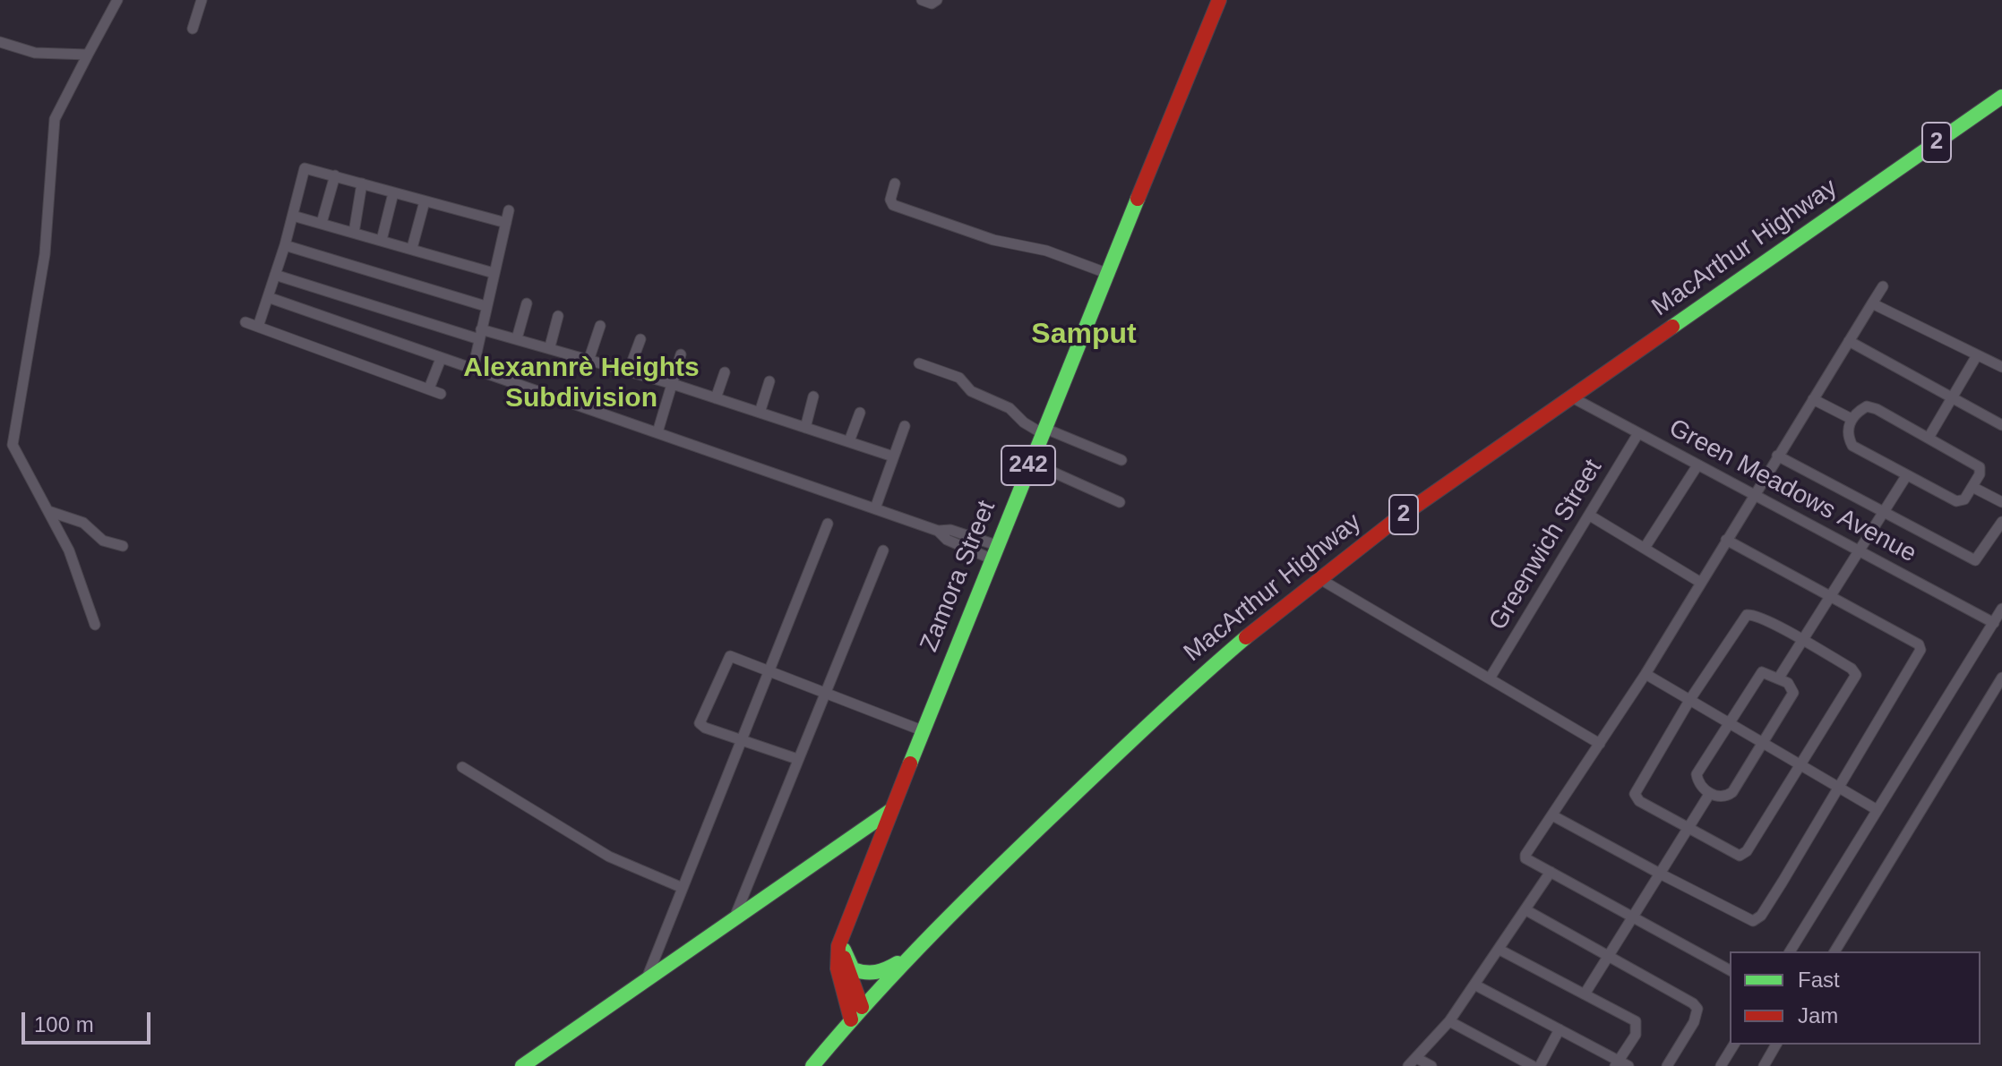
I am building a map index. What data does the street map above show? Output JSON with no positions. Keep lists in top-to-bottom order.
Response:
{
  "streets": {
    "main road": [
      "2",
      "MacArthur Highway",
      "242",
      "Zamora Street"
    ],
    "street": ["Green Meadows Avenue", "Greenwich Street"]
  },
  "crossings": [
    ["MacArthur Highway", "Green Meadows Avenue"],
    ["MacArthur Highway", "Zamora Street"],
    ["Green Meadows Avenue", "Greenwich Street"]
  ],
  "districts": ["Samput", "Alexannrè Heights Subdivision"],
  "legend": ["Fast", "Jam"],
  "scale_bar": "100 m"
}
